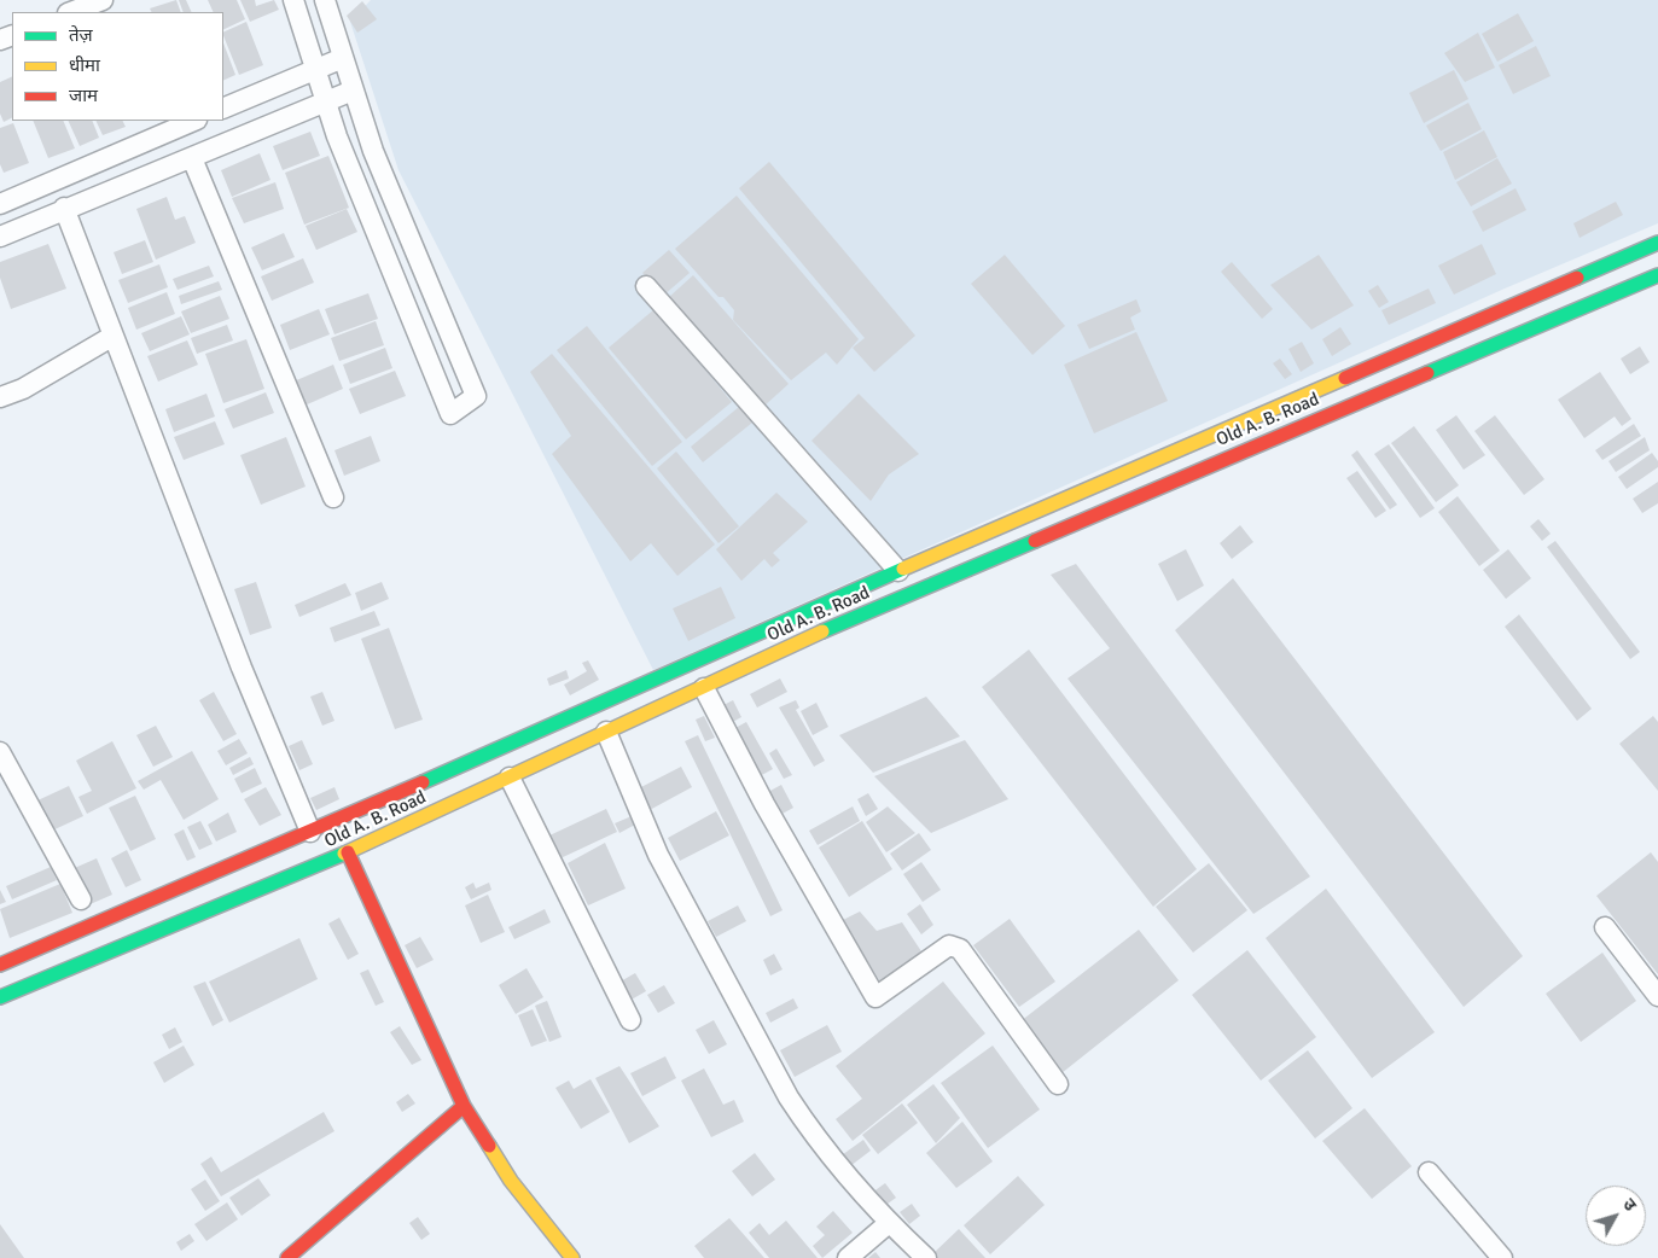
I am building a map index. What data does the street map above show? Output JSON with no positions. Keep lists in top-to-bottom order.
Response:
{
  "streets": {
    "main road": ["Old A. B. Road"]
  },
  "legend": ["तेज़", "धीमा", "जाम"],
  "north": "top right"
}
